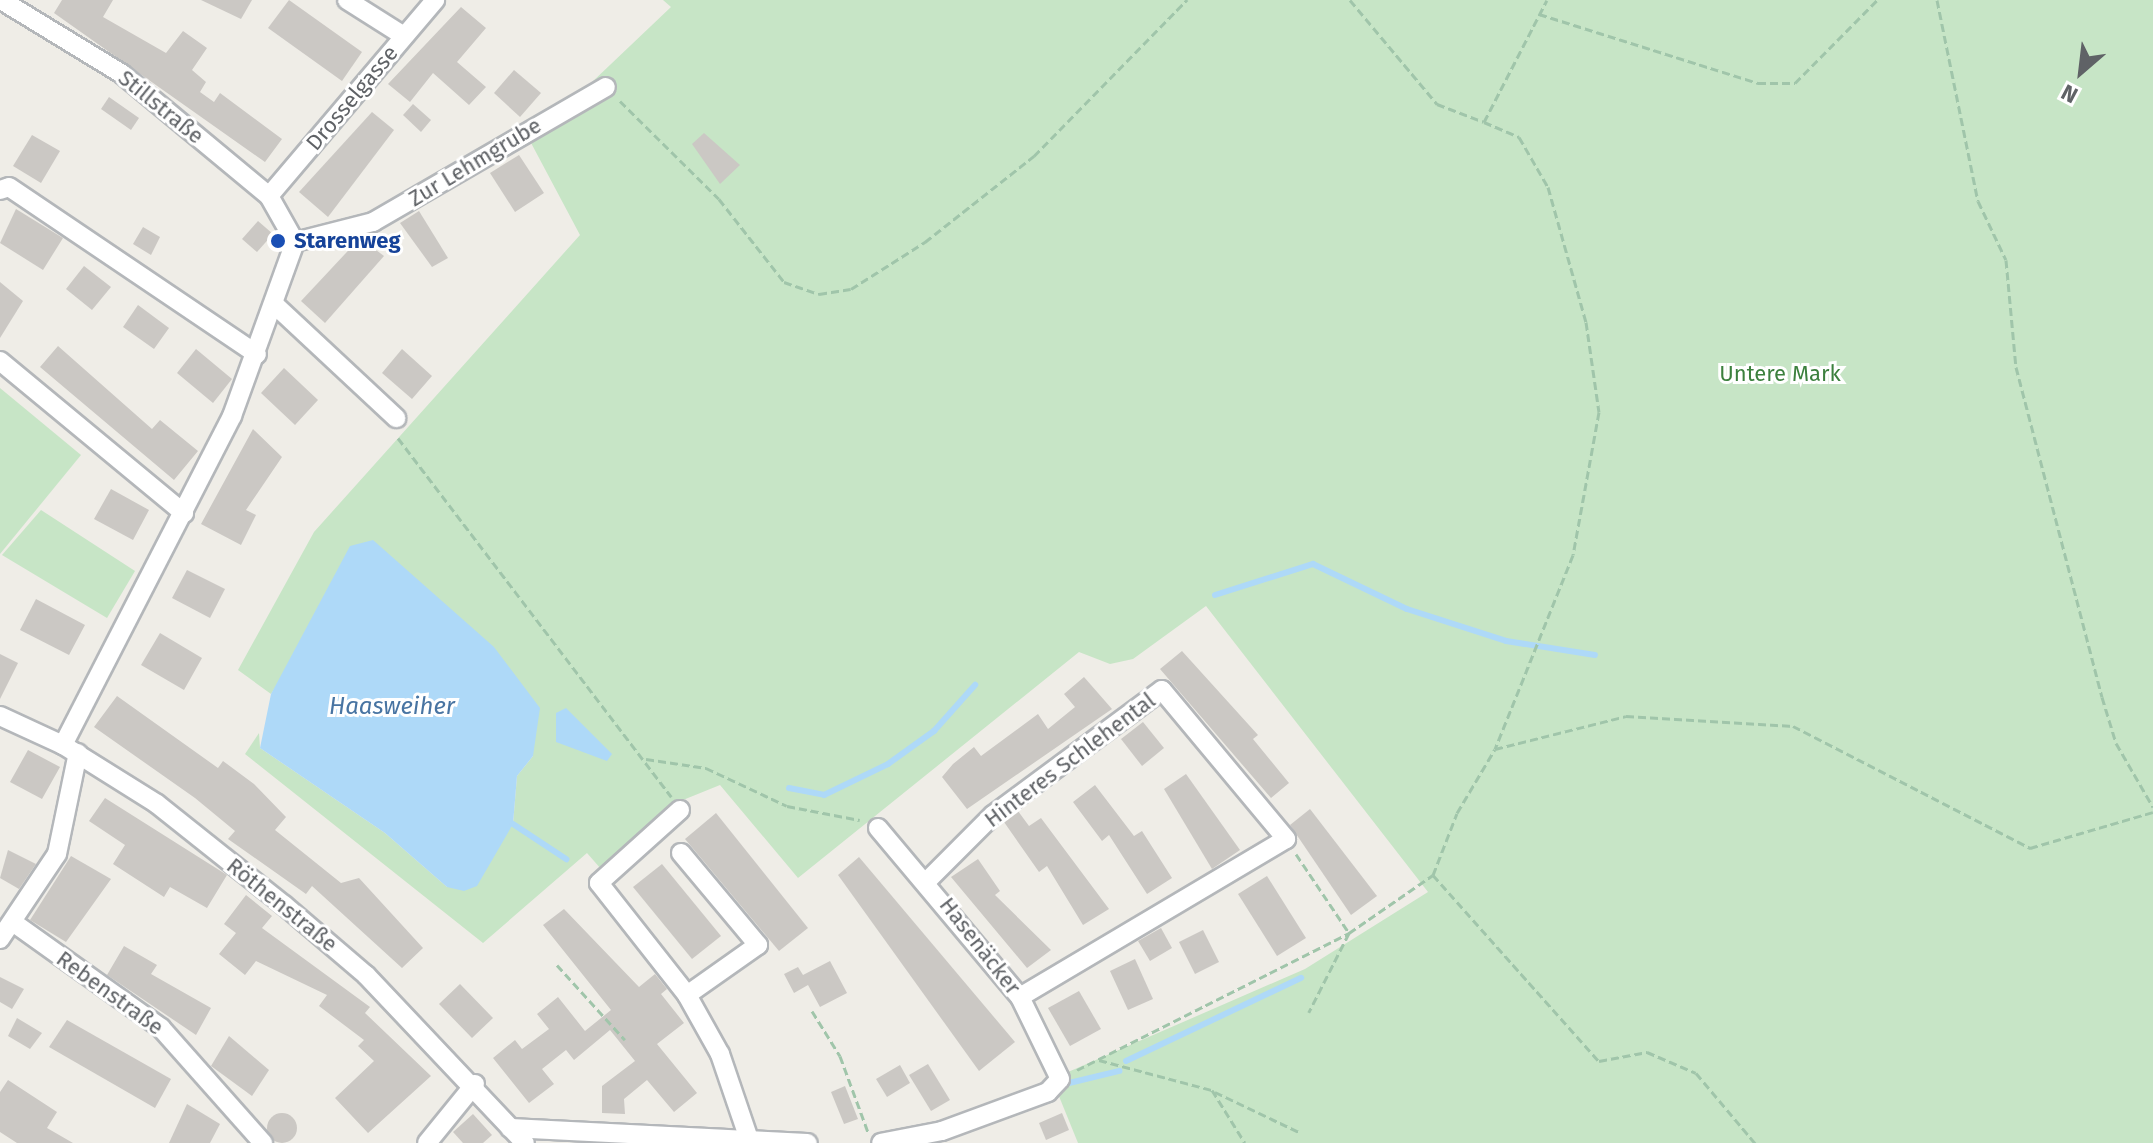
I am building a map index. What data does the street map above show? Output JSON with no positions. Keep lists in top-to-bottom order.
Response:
{
  "streets": {
    "street": [
      "Drosselgasse",
      "Stillstraße",
      "Zur Lehmgrube",
      "Hinteres Schlehental",
      "Röthenstraße",
      "Hasenäcker",
      "Rebenstraße"
    ]
  },
  "crossings": [
    ["Drosselgasse", "Stillstraße"],
    ["Stillstraße", "Zur Lehmgrube"],
    ["Hinteres Schlehental", "Hasenäcker"]
  ],
  "water": ["Haasweiher"],
  "parks": ["Untere Mark"],
  "places": ["Starenweg"],
  "north": "bottom left"
}
